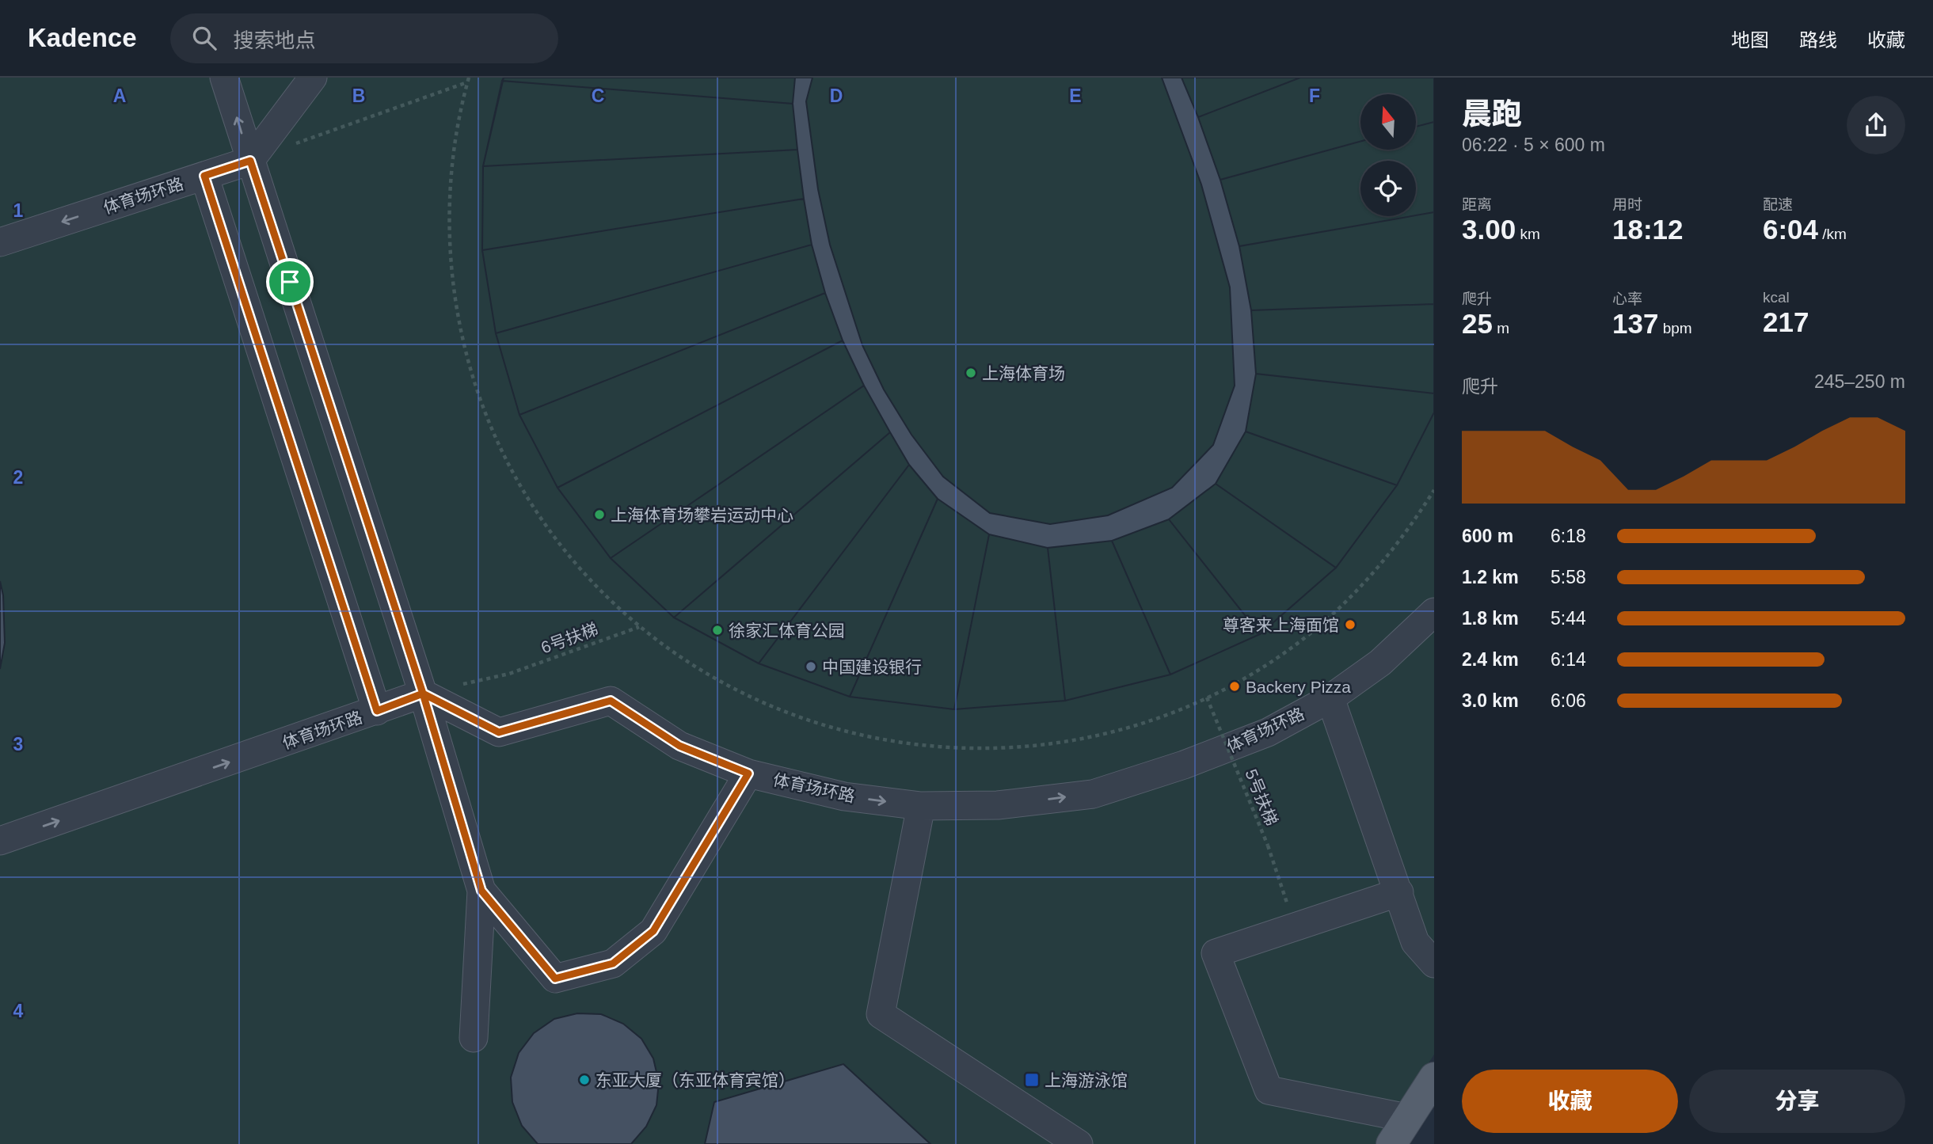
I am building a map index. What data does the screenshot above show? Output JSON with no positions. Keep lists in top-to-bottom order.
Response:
{
  "streets": {
    "lane": ["体育场环路"],
    "path": ["6号扶梯", "5号扶梯"]
  },
  "crossings": [
    ["体育场环路", "6号扶梯"]
  ],
  "places": {
    "other": [
      "上海体育场",
      "上海体育场攀岩运动中心",
      "尊客来上海面馆",
      "徐家汇体育公园",
      "中国建设银行",
      "Backery Pizza",
      "东亚大厦（东亚体育宾馆）"
    ],
    "transit": ["上海游泳馆"]
  },
  "north": "top",
  "page": {
    "header": "Kadence",
    "search": "搜索地点",
    "nav": ["地图", "路线", "收藏"],
    "heading": ["晨跑", "06:22 · 5 × 600 m"],
    "stats": [
      ["距离", "3.00 km"],
      ["用时", "18:12"],
      ["配速", "6:04 /km"],
      ["爬升", "25 m"],
      ["心率", "137 bpm"],
      ["kcal", "217"]
    ],
    "chart": ["爬升", "245–250 m"],
    "list": [
      {
        "name": "600 m",
        "note": "6:18"
      },
      {
        "name": "1.2 km",
        "note": "5:58"
      },
      {
        "name": "1.8 km",
        "note": "5:44"
      },
      {
        "name": "2.4 km",
        "note": "6:14"
      },
      {
        "name": "3.0 km",
        "note": "6:06"
      }
    ],
    "buttons": ["收藏", "分享"]
  },
  "grid": {
    "columns": [
      "A",
      "B",
      "C",
      "D",
      "E",
      "F"
    ],
    "rows": [
      "1",
      "2",
      "3",
      "4"
    ]
  }
}
